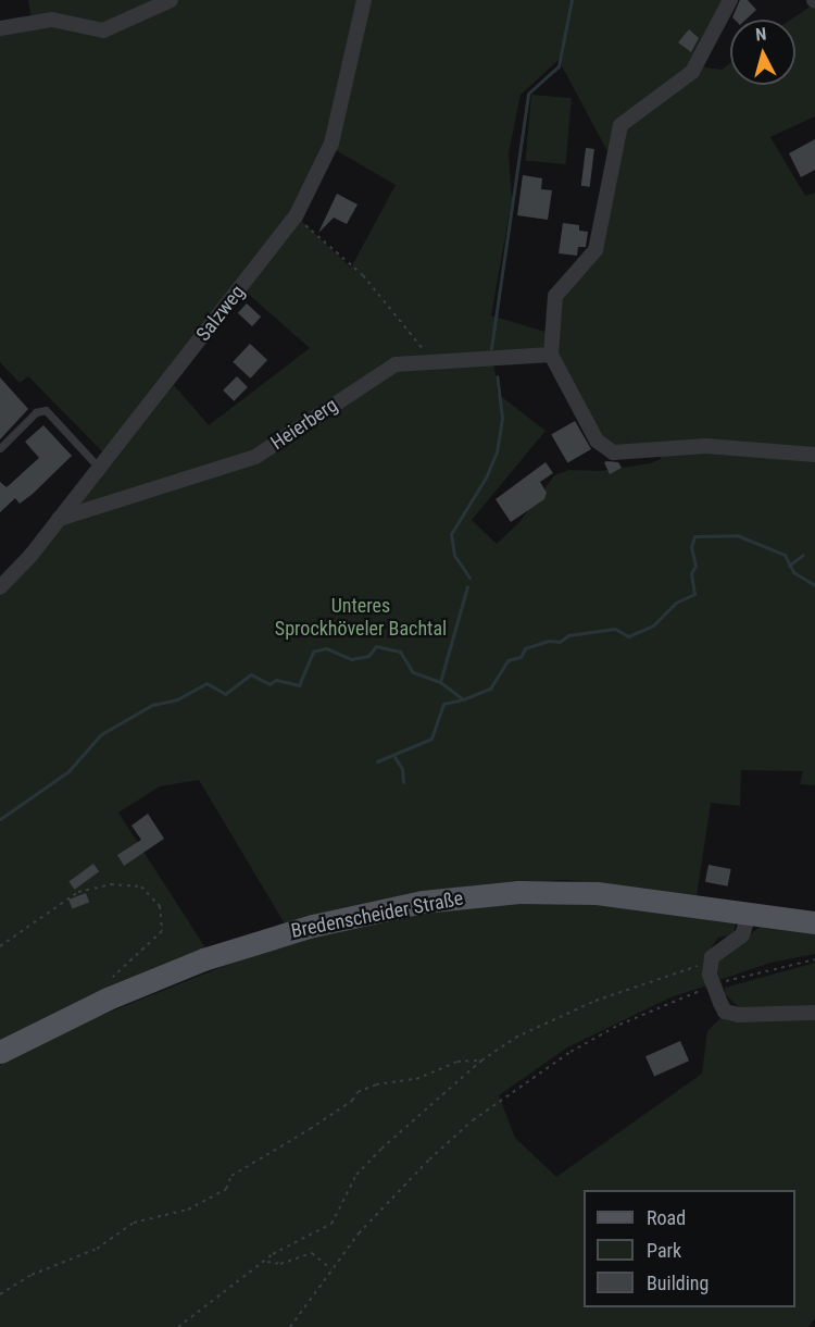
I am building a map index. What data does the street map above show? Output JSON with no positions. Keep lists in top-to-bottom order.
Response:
{
  "streets": {
    "main road": ["Bredenscheider Straße"],
    "street": ["Salzweg", "Heierberg"]
  },
  "crossings": [
    ["Salzweg", "Heierberg"]
  ],
  "parks": ["Unteres Sprockhöveler Bachtal"],
  "legend": ["Road", "Park", "Building"],
  "north": "top"
}
